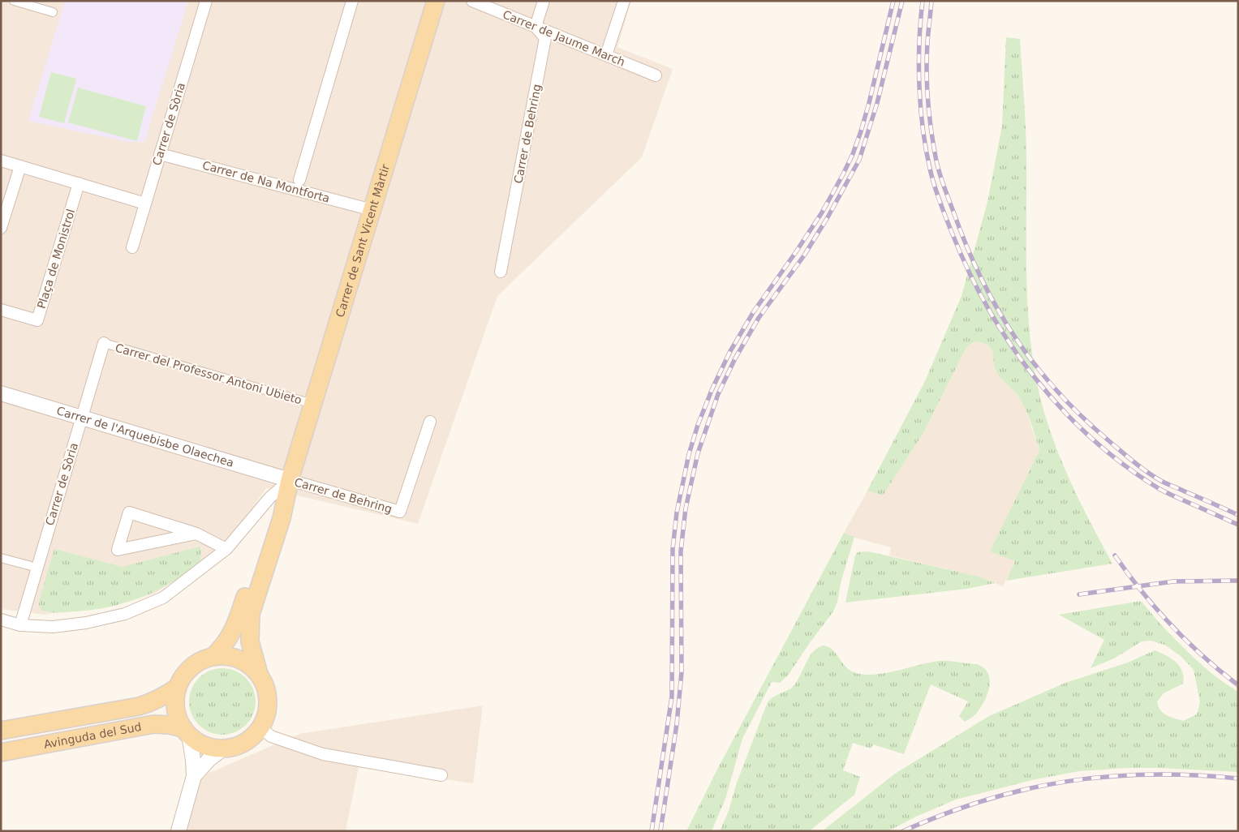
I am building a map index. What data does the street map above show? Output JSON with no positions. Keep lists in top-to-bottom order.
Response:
{
  "streets": {
    "main road": ["Carrer de Sant Vicent Màrtir", "Avinguda del Sud"],
    "street": [
      "Carrer de Jaume March",
      "Carrer de Sòria",
      "Carrer de Behring",
      "Carrer de Na Montforta",
      "Plaça de Monistrol",
      "Carrer del Professor Antoni Ubieto",
      "Carrer de l'Arquebisbe Olaechea"
    ]
  },
  "crossings": [
    ["Carrer de Jaume March", "Carrer de Behring"],
    ["Carrer de Sòria", "Carrer de Na Montforta"],
    ["Carrer de Sòria", "Carrer del Professor Antoni Ubieto"],
    ["Carrer de Sòria", "Carrer de l'Arquebisbe Olaechea"],
    ["Carrer de Behring", "Carrer de Sant Vicent Màrtir"],
    ["Carrer de Behring", "Carrer de l'Arquebisbe Olaechea"],
    ["Carrer de Na Montforta", "Carrer de Sant Vicent Màrtir"],
    ["Carrer de Sant Vicent Màrtir", "Carrer del Professor Antoni Ubieto"],
    ["Carrer de Sant Vicent Màrtir", "Carrer de l'Arquebisbe Olaechea"],
    ["Carrer de Sant Vicent Màrtir", "Avinguda del Sud"]
  ]
}
